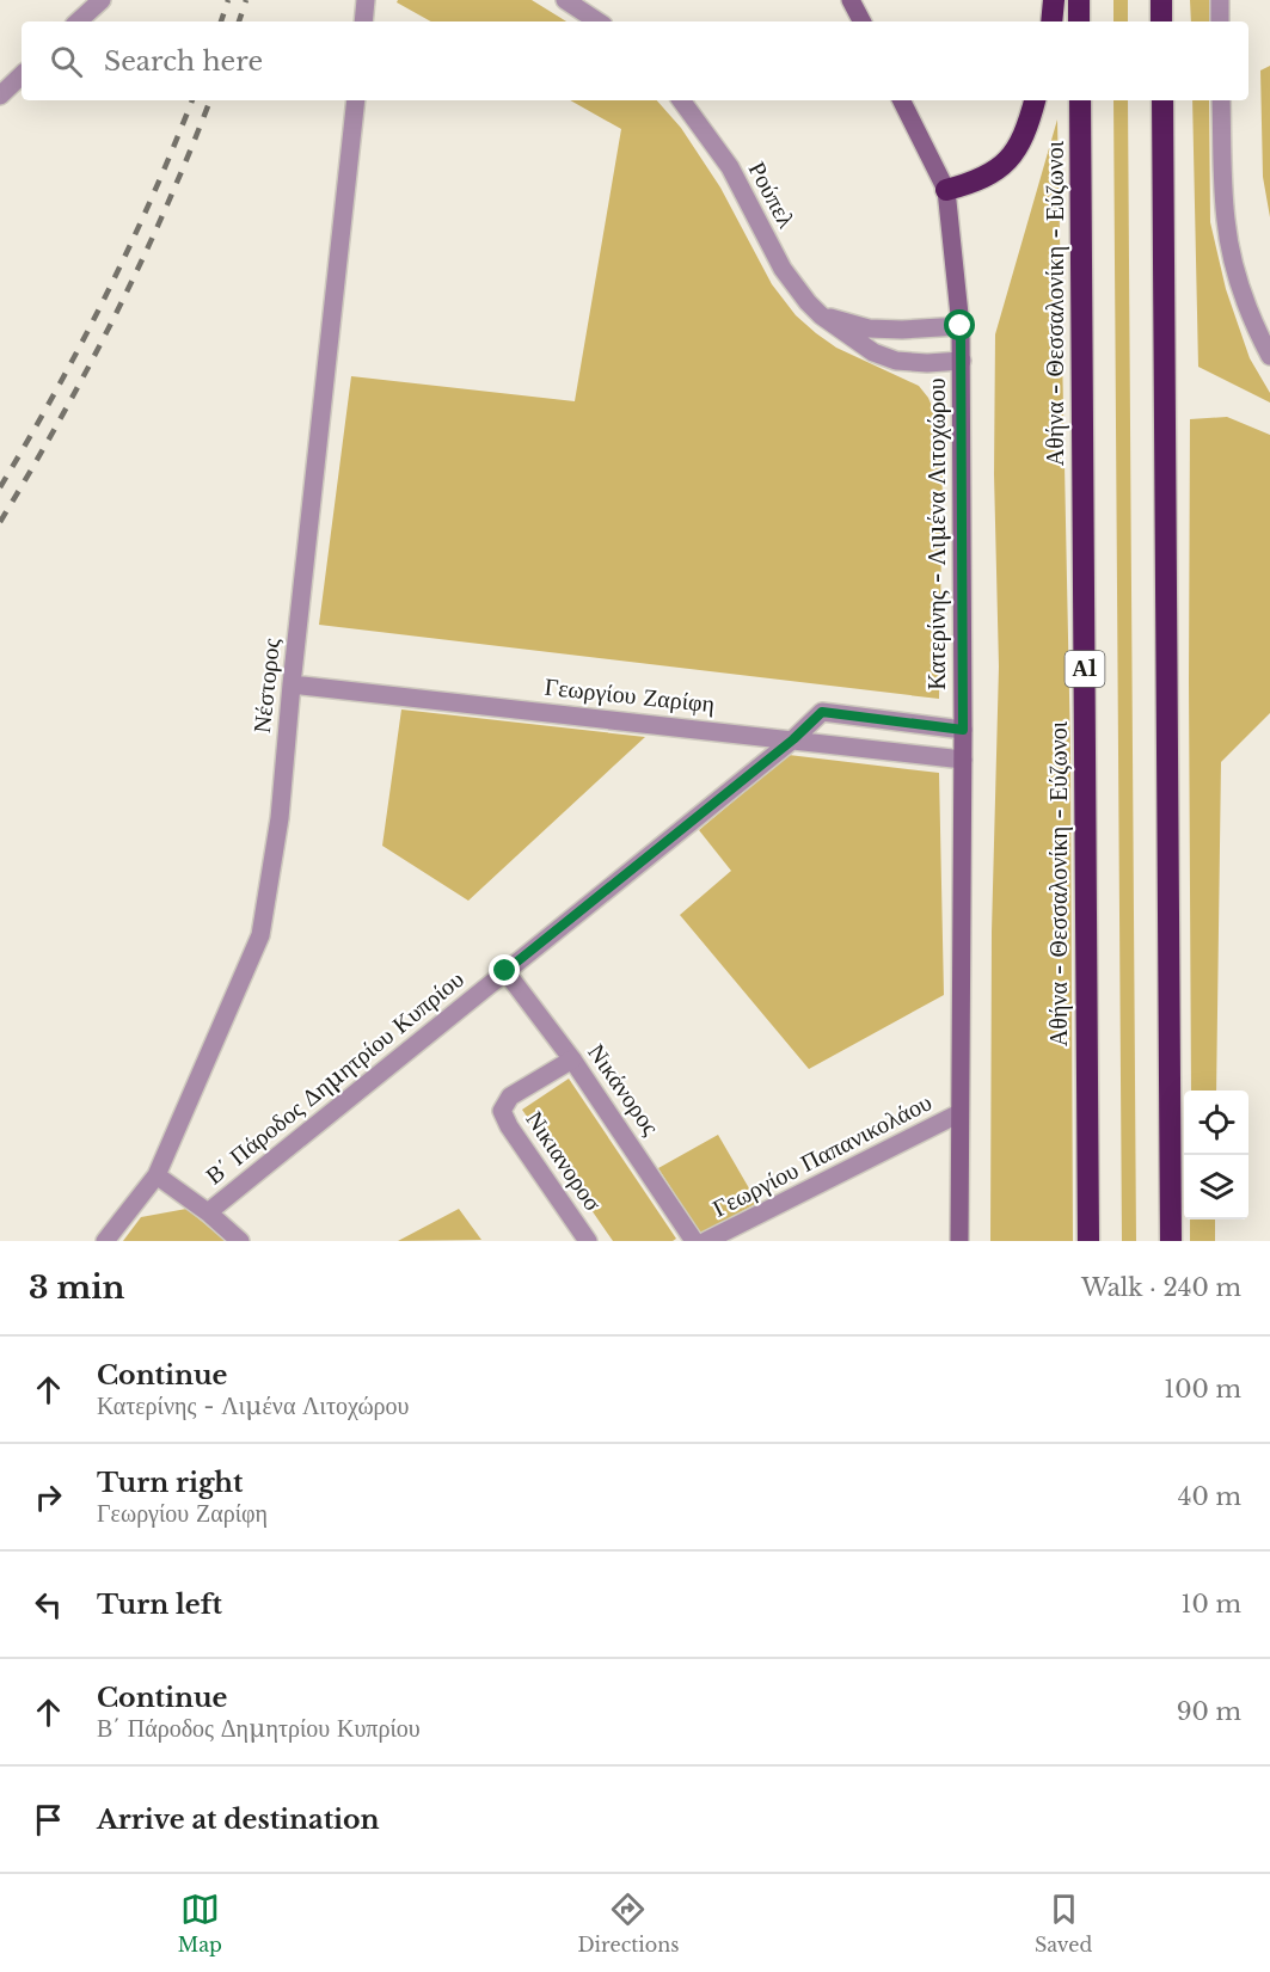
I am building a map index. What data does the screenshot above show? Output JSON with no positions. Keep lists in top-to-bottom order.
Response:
{
  "streets": {
    "highway": ["Αθήνα - Θεσσαλονίκη - Εύζωνοι", "Α1"],
    "main road": ["Κατερίνης - Λιμένα Λιτοχώρου"],
    "street": [
      "Ρούπελ",
      "Νέστορος",
      "Γεωργίου Ζαρίφη",
      "Β΄ Πάροδος Δημητρίου Κυπρίου",
      "Νικάνορος",
      "Γεωργίου Παπανικολάου",
      "Νικιανοροσ"
    ]
  },
  "crossings": [
    ["Ρούπελ", "Κατερίνης - Λιμένα Λιτοχώρου"],
    ["Κατερίνης - Λιμένα Λιτοχώρου", "Γεωργίου Ζαρίφη"],
    ["Κατερίνης - Λιμένα Λιτοχώρου", "Β΄ Πάροδος Δημητρίου Κυπρίου"],
    ["Κατερίνης - Λιμένα Λιτοχώρου", "Γεωργίου Παπανικολάου"],
    ["Νέστορος", "Γεωργίου Ζαρίφη"],
    ["Γεωργίου Ζαρίφη", "Β΄ Πάροδος Δημητρίου Κυπρίου"],
    ["Β΄ Πάροδος Δημητρίου Κυπρίου", "Νικάνορος"],
    ["Νικάνορος", "Νικιανοροσ"]
  ],
  "page": {
    "search": "Search here",
    "heading": ["3 min", "Walk · 240 m"],
    "list": [
      ["Continue", "Κατερίνης - Λιμένα Λιτοχώρου", "100 m"],
      ["Turn right", "Γεωργίου Ζαρίφη", "40 m"],
      ["Turn left", "10 m"],
      ["Continue", "Β΄ Πάροδος Δημητρίου Κυπρίου", "90 m"],
      "Arrive at destination"
    ],
    "nav": ["Map", "Directions", "Saved"]
  }
}
